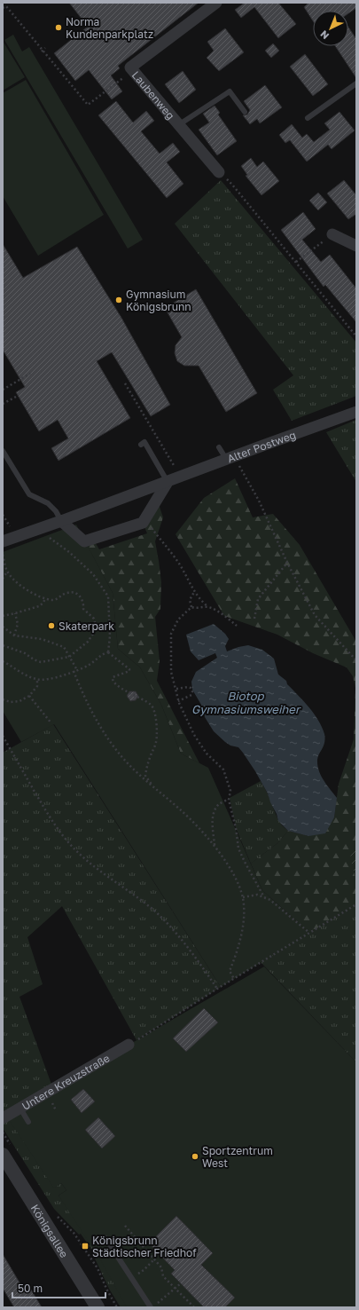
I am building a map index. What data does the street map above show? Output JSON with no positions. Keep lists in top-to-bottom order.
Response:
{
  "streets": {
    "street": [
      "Laubenweg",
      "Alter Postweg",
      "Untere Kreuzstraße",
      "Königsallee"
    ]
  },
  "water": ["Biotop Gymnasiumsweiher"],
  "places": {
    "other": [
      "Norma Kundenparkplatz",
      "Gymnasium Königsbrunn",
      "Skaterpark",
      "Sportzentrum West"
    ],
    "transit": ["Königsbrunn Städtischer Friedhof"]
  },
  "scale_bar": "50 m",
  "north": "bottom left"
}
